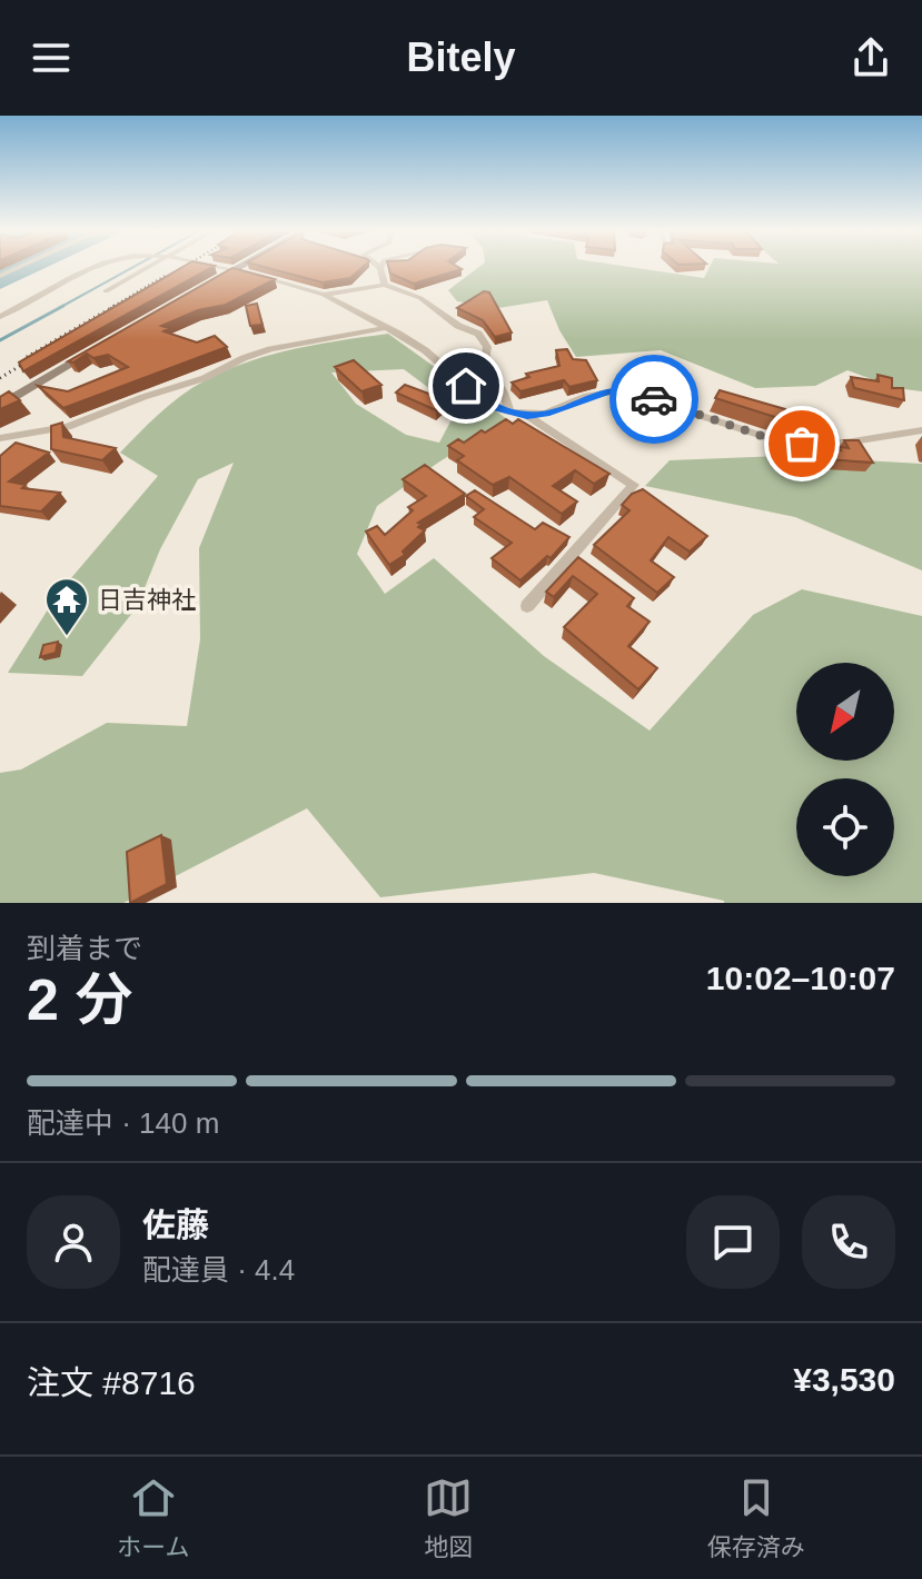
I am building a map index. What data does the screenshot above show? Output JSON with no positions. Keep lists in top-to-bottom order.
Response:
{
  "places": {
    "temple": ["日吉神社"]
  },
  "north": "bottom left",
  "page": {
    "header": "Bitely",
    "heading": ["2 分", "到着まで", "10:02–10:07"],
    "panel": [
      "佐藤",
      "配達員 · 4.4",
      "注文 #8716",
      "¥3,530"
    ],
    "bar": "配達中 · 140 m",
    "tabs": ["ホーム", "地図", "保存済み"]
  }
}
